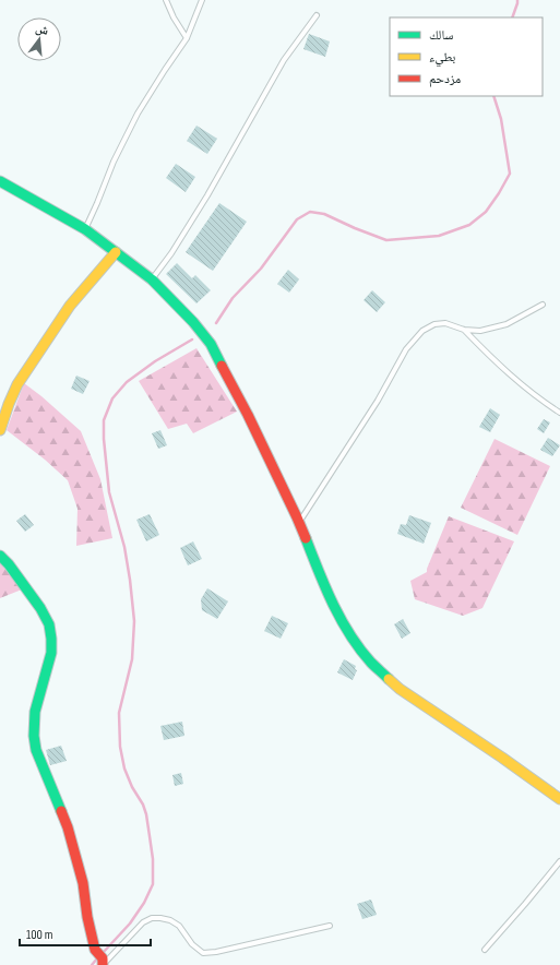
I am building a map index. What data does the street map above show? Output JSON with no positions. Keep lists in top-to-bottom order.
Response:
{
  "legend": ["سالك", "بطيء", "مزدحم"],
  "scale_bar": "100 m",
  "north": "top"
}
